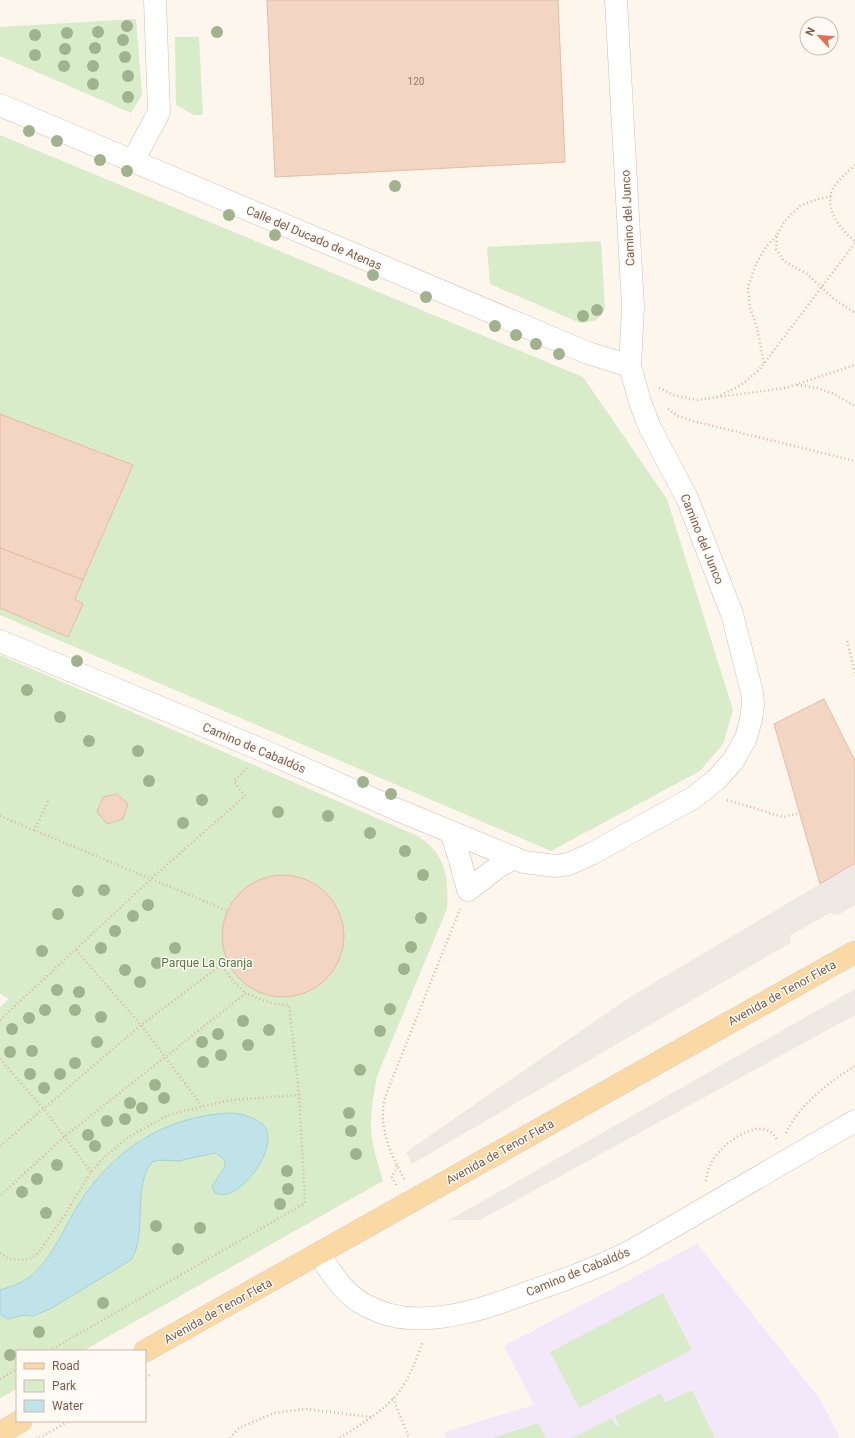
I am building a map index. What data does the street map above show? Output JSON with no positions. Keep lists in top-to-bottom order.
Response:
{
  "streets": {
    "main road": ["Avenida de Tenor Fleta"],
    "street": ["Camino del Junco", "Calle del Ducado de Atenas", "Camino de Cabaldós"]
  },
  "crossings": [
    ["Camino del Junco", "Calle del Ducado de Atenas"],
    ["Camino del Junco", "Camino de Cabaldós"],
    ["Camino de Cabaldós", "Avenida de Tenor Fleta"]
  ],
  "parks": ["Parque La Granja"],
  "house_numbers": ["120"],
  "legend": ["Road", "Park", "Water"],
  "north": "top left"
}
